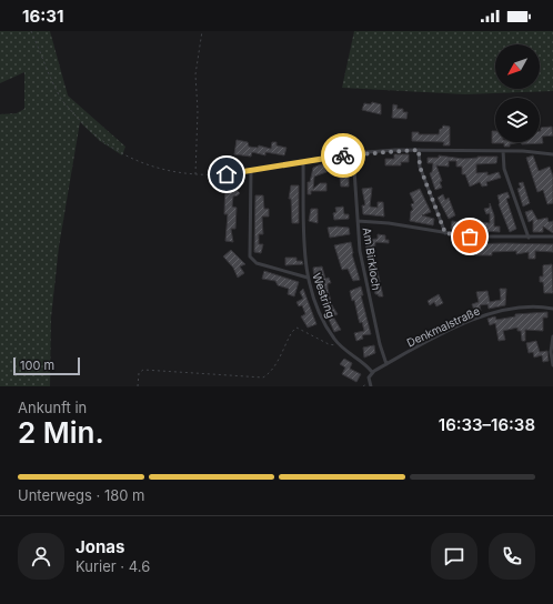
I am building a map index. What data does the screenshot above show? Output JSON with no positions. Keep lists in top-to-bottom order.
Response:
{
  "streets": {
    "street": ["Am Birkloch", "Westring", "Denkmalstraße"]
  },
  "crossings": [
    ["Am Birkloch", "Denkmalstraße"],
    ["Westring", "Denkmalstraße"]
  ],
  "scale_bar": "100 m",
  "north": "bottom left",
  "page": {
    "status": "16:31",
    "scale": "100 m",
    "heading": ["2 Min.", "Ankunft in", "16:33–16:38"],
    "panel": ["Jonas", "Kurier · 4.6"],
    "bar": "Unterwegs · 180 m"
  }
}
